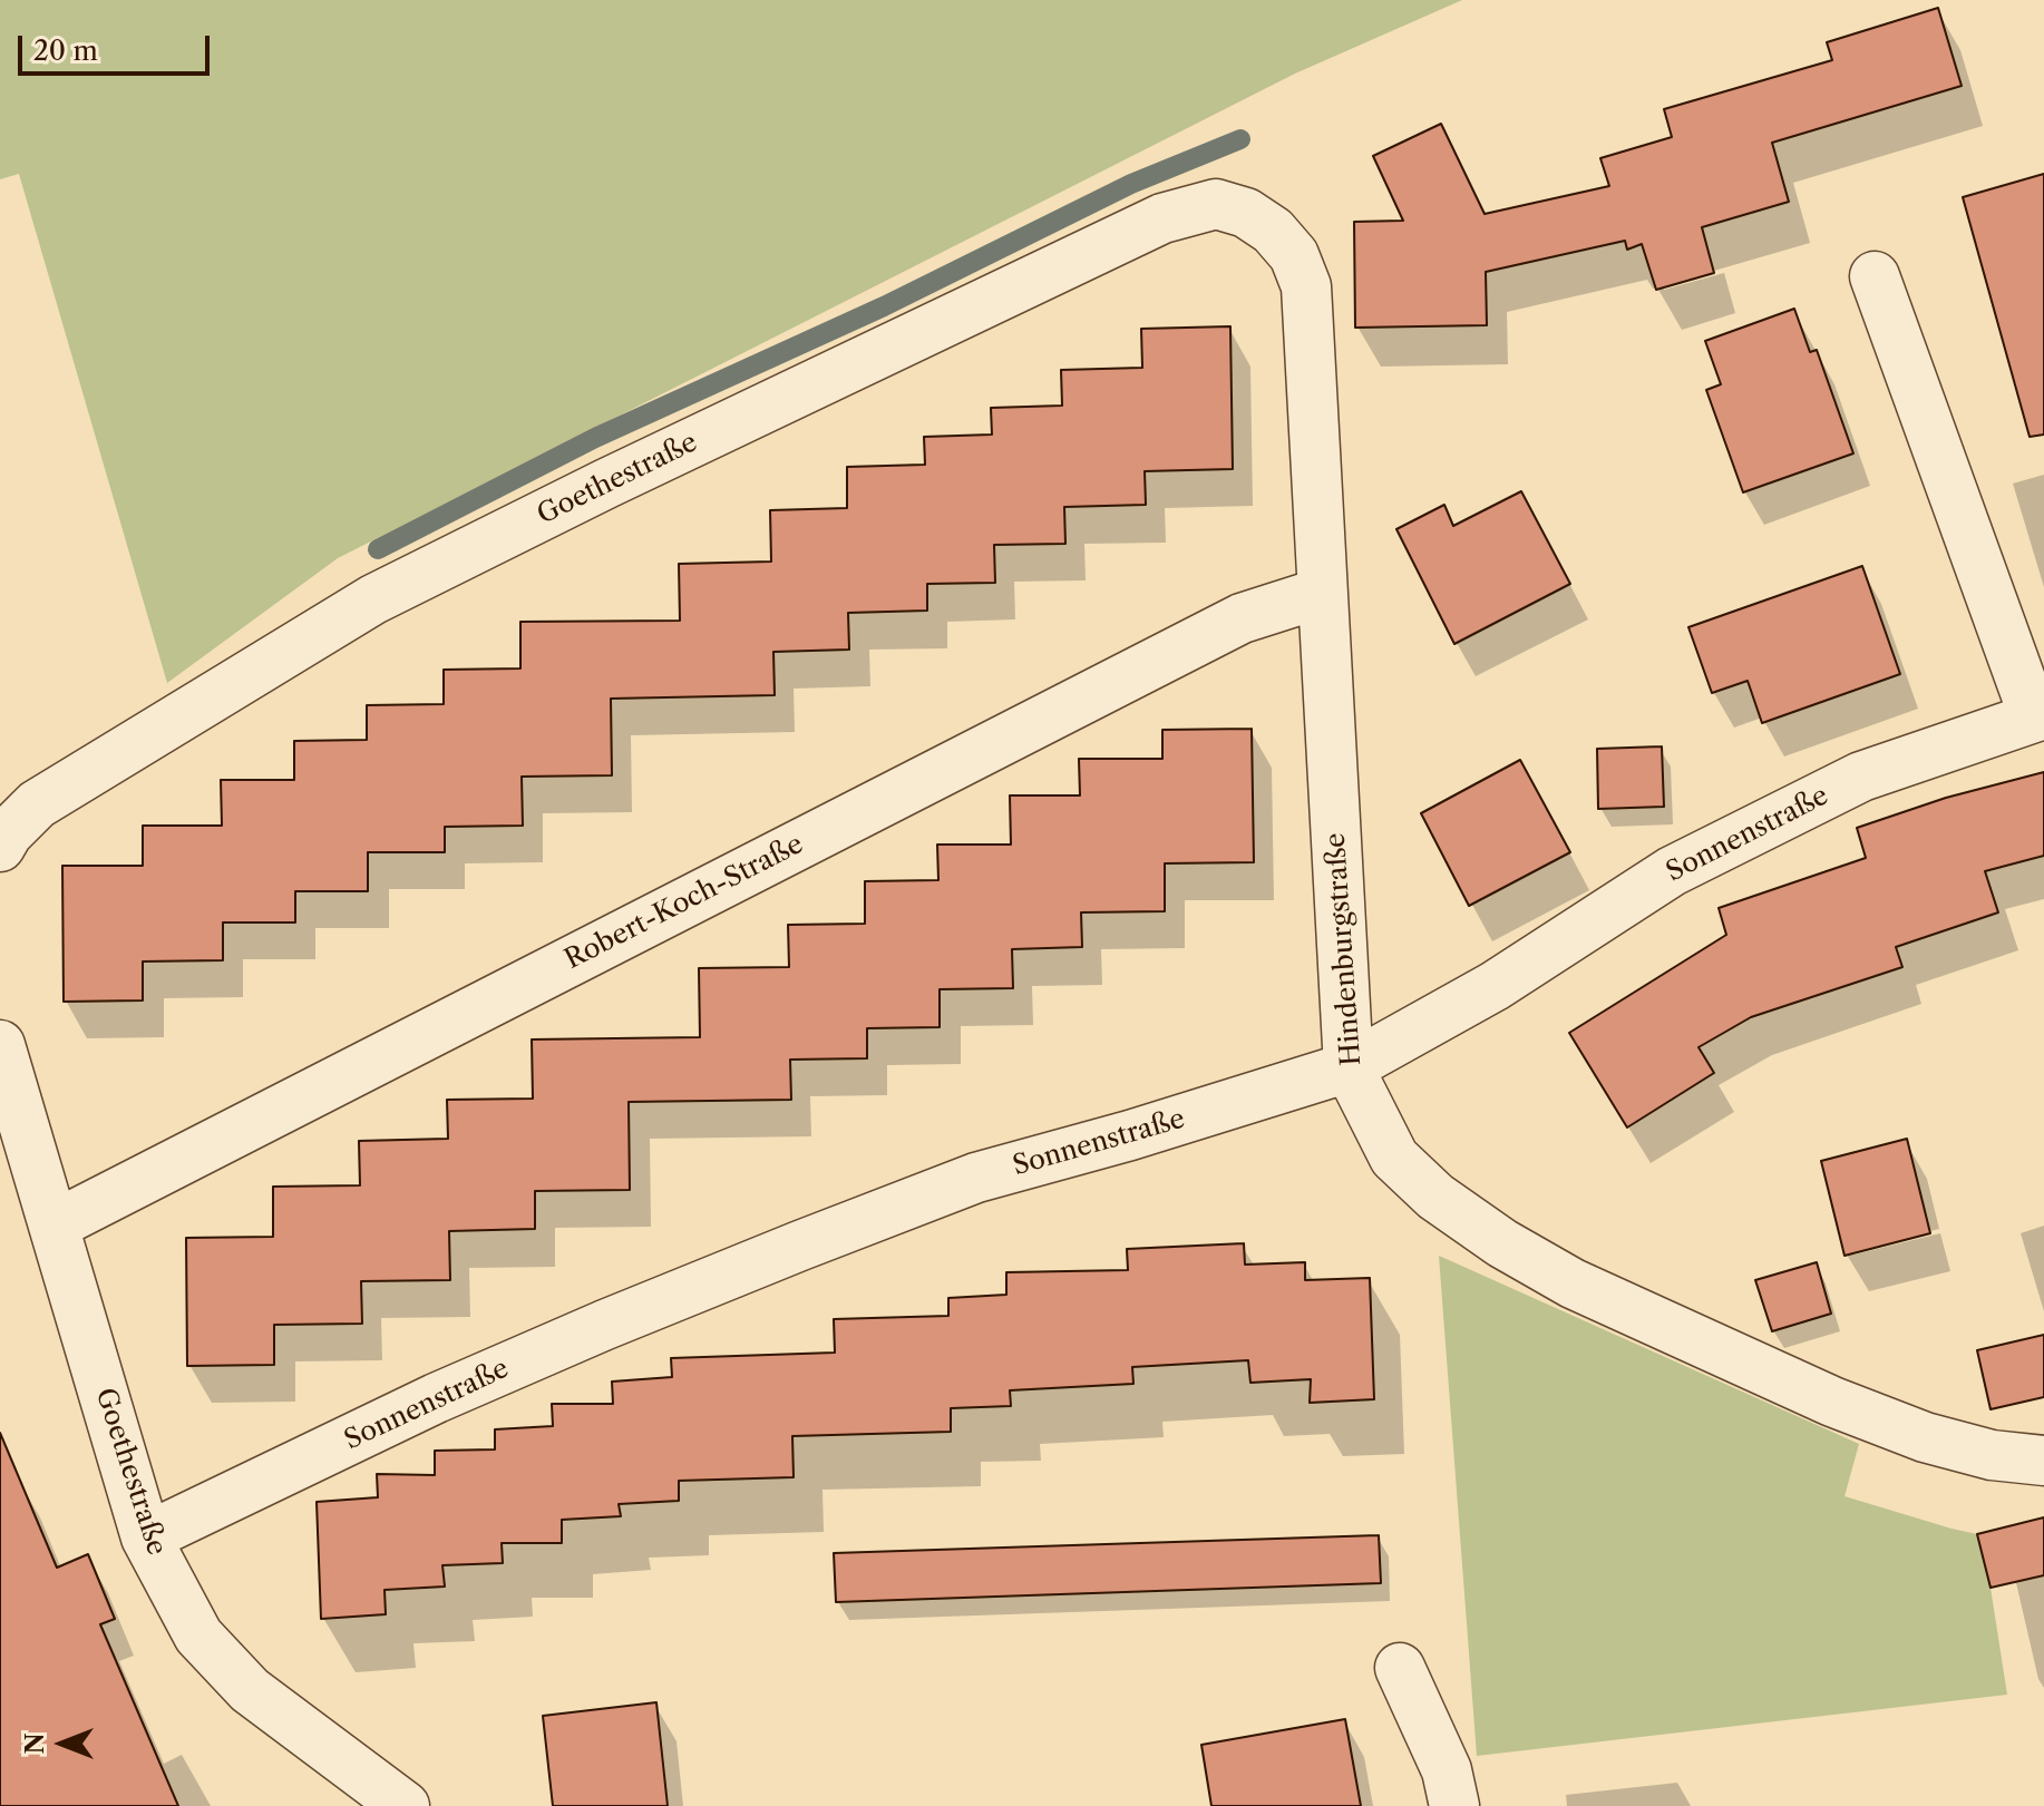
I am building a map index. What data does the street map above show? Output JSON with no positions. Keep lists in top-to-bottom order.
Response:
{
  "streets": {
    "street": [
      "Goethestraße",
      "Sonnenstraße",
      "Robert-Koch-Straße",
      "Hindenburgstraße"
    ]
  },
  "crossings": [
    ["Goethestraße", "Sonnenstraße"],
    ["Goethestraße", "Robert-Koch-Straße"],
    ["Goethestraße", "Hindenburgstraße"],
    ["Sonnenstraße", "Hindenburgstraße"],
    ["Robert-Koch-Straße", "Hindenburgstraße"]
  ],
  "scale_bar": "20 m",
  "north": "left"
}
